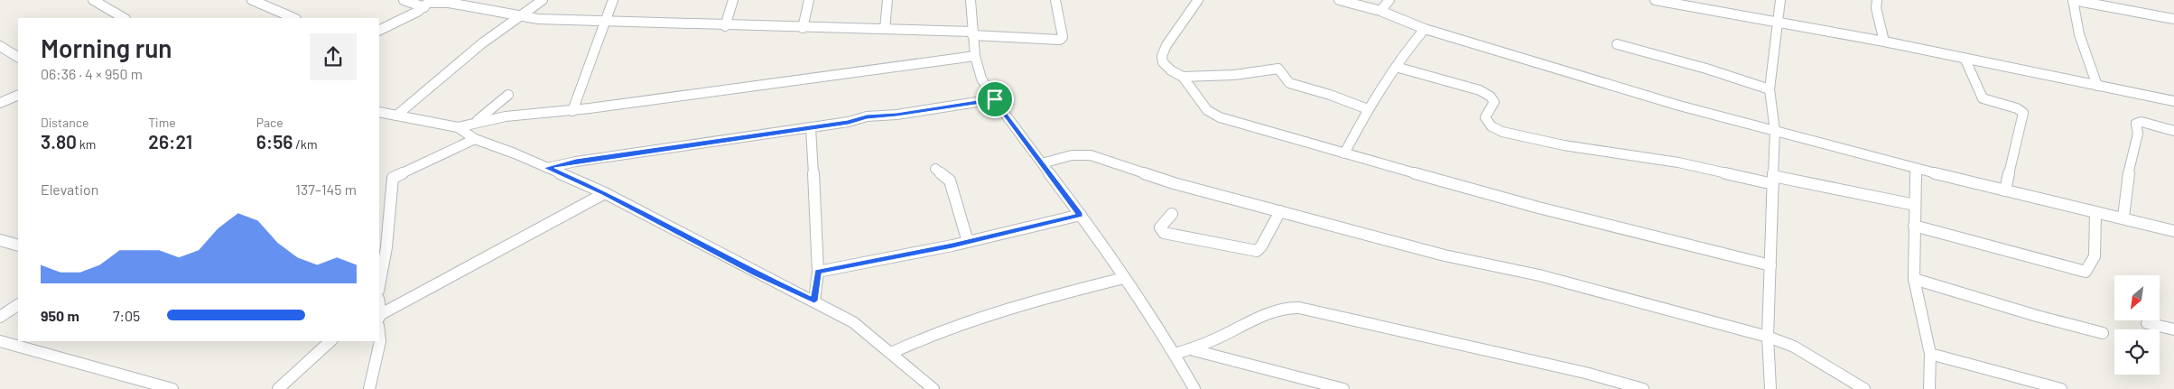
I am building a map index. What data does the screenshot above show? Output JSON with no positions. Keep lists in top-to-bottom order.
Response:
{
  "north": "bottom left",
  "page": {
    "heading": ["Morning run", "06:36 · 4 × 950 m"],
    "stats": [
      ["Distance", "3.80 km"],
      ["Time", "26:21"],
      ["Pace", "6:56 /km"]
    ],
    "chart": ["Elevation", "137–145 m"],
    "list": [
      {
        "name": "950 m",
        "note": "7:05"
      }
    ]
  }
}
